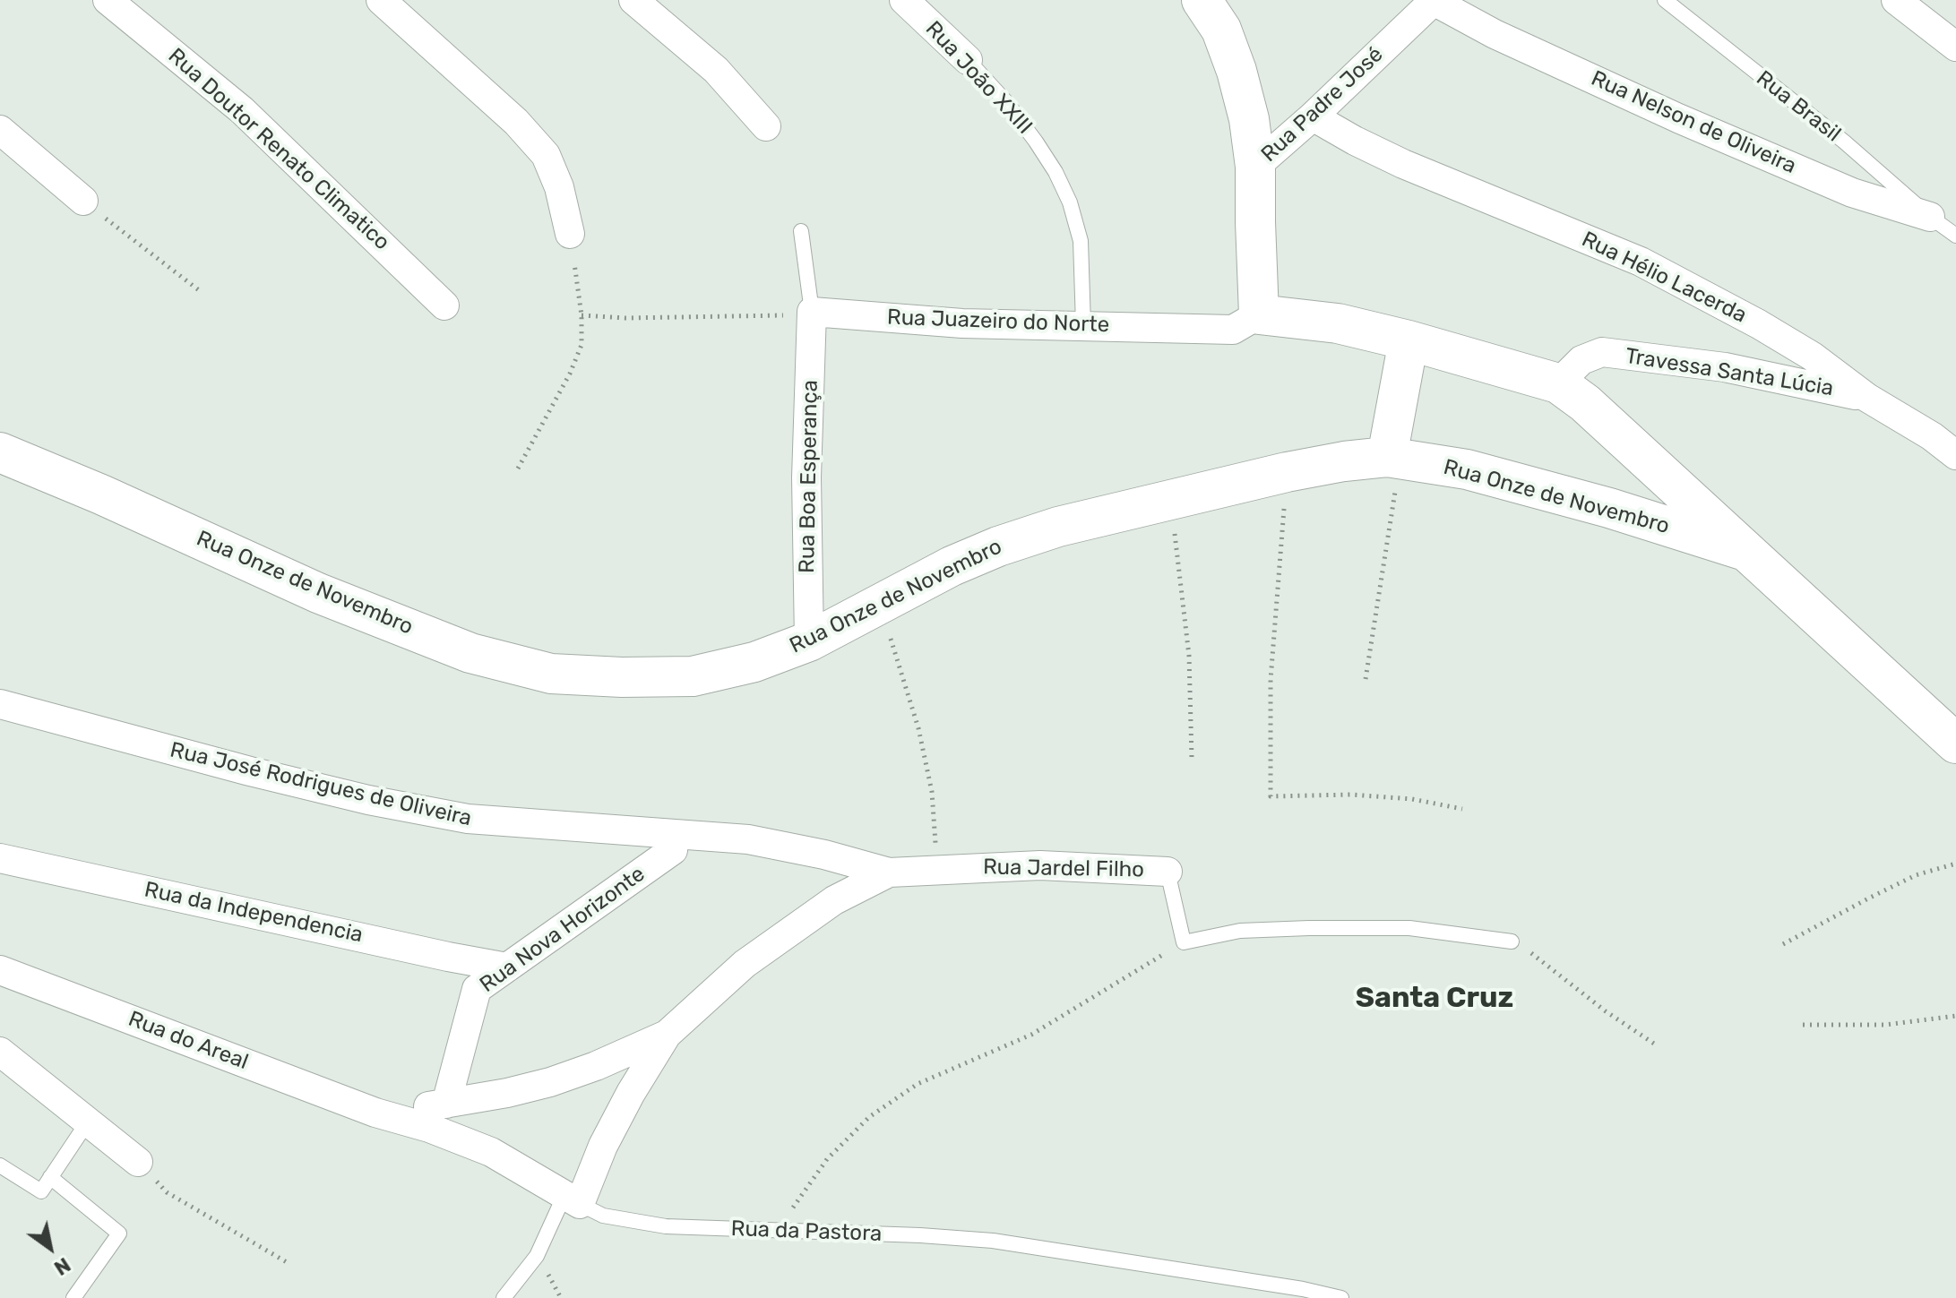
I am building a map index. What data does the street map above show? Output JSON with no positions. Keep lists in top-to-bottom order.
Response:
{
  "streets": {
    "street": [
      "Rua João XXIII",
      "Rua Padre José",
      "Rua Nelson de Oliveira",
      "Rua Doutor Renato Climatico",
      "Rua Hélio Lacerda",
      "Rua Juazeiro do Norte",
      "Travessa Santa Lúcia",
      "Rua Boa Esperança",
      "Rua Onze de Novembro",
      "Rua José Rodrigues de Oliveira",
      "Rua Jardel Filho",
      "Rua da Independencia",
      "Rua Nova Horizonte",
      "Rua do Areal",
      "Rua da Pastora"
    ],
    "lane": ["Rua Brasil"]
  },
  "crossings": [
    ["Rua João XXIII", "Rua Juazeiro do Norte"],
    ["Rua Padre José", "Rua Nelson de Oliveira"],
    ["Rua Padre José", "Rua Hélio Lacerda"],
    ["Rua Padre José", "Rua Juazeiro do Norte"],
    ["Rua Brasil", "Rua Nelson de Oliveira"],
    ["Rua Hélio Lacerda", "Travessa Santa Lúcia"],
    ["Rua Juazeiro do Norte", "Rua Boa Esperança"],
    ["Rua Boa Esperança", "Rua Onze de Novembro"],
    ["Rua José Rodrigues de Oliveira", "Rua Jardel Filho"],
    ["Rua José Rodrigues de Oliveira", "Rua Nova Horizonte"],
    ["Rua Jardel Filho", "Rua Nova Horizonte"],
    ["Rua da Independencia", "Rua Nova Horizonte"],
    ["Rua do Areal", "Rua da Pastora"]
  ],
  "districts": ["Santa Cruz"],
  "north": "bottom right"
}
